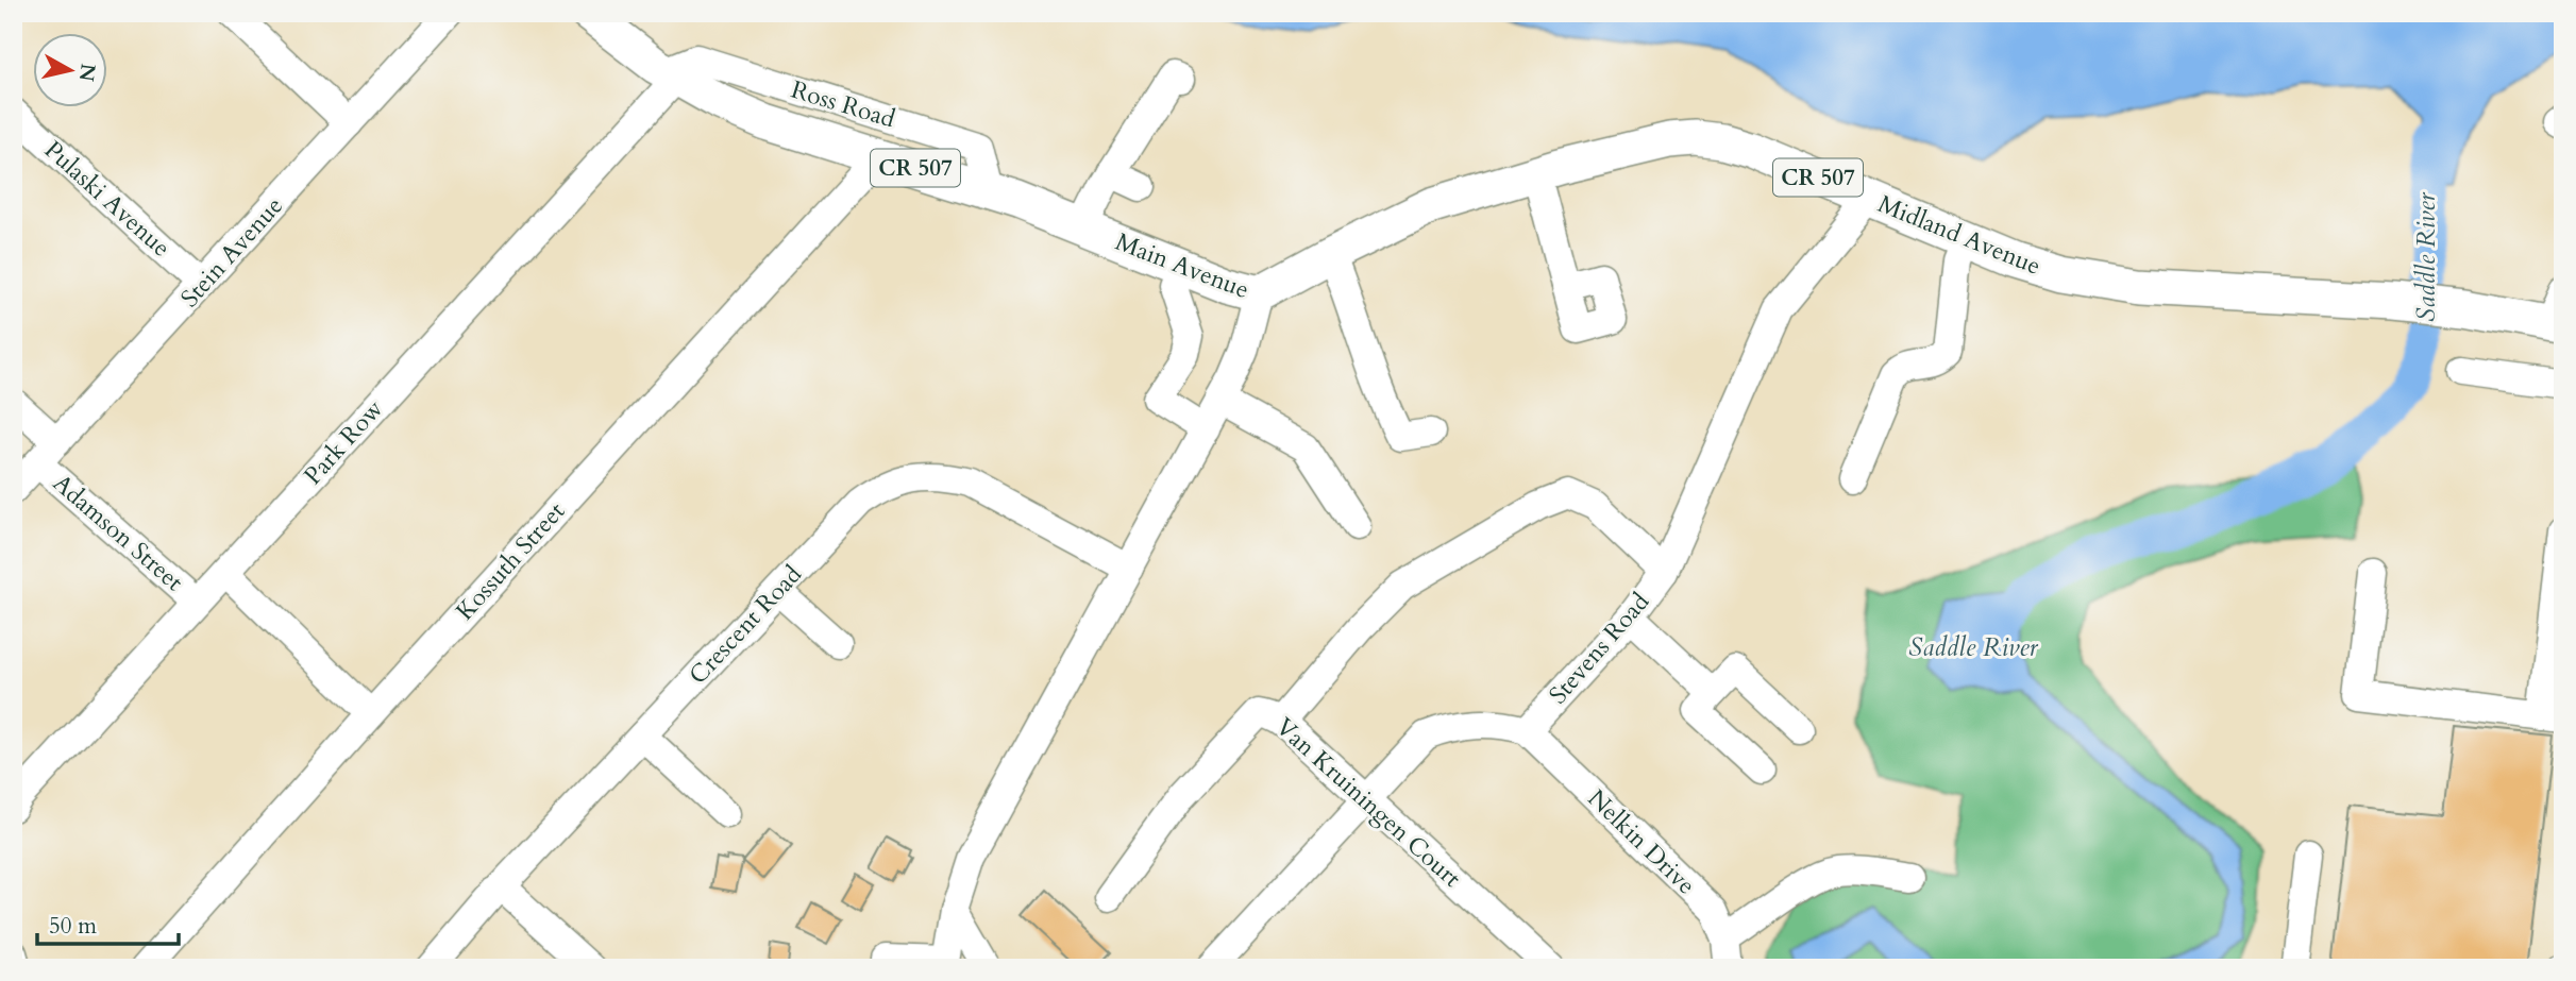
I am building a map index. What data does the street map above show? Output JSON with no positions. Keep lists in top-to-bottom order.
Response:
{
  "streets": {
    "main road": ["CR 507", "Midland Avenue", "Main Avenue"],
    "street": [
      "Ross Road",
      "Pulaski Avenue",
      "Stein Avenue",
      "Park Row",
      "Adamson Street",
      "Kossuth Street",
      "Crescent Road",
      "Stevens Road",
      "Van Kruiningen Court",
      "Nelkin Drive"
    ]
  },
  "crossings": [
    ["Ross Road", "Main Avenue"],
    ["Ross Road", "Park Row"],
    ["Pulaski Avenue", "Stein Avenue"],
    ["Midland Avenue", "Main Avenue"],
    ["Midland Avenue", "Stevens Road"],
    ["Stein Avenue", "Adamson Street"],
    ["Main Avenue", "Park Row"],
    ["Main Avenue", "Kossuth Street"],
    ["Main Avenue", "Crescent Road"],
    ["Park Row", "Adamson Street"],
    ["Stevens Road", "Nelkin Drive"]
  ],
  "water": ["Saddle River"],
  "scale_bar": "50 m",
  "north": "right"
}
